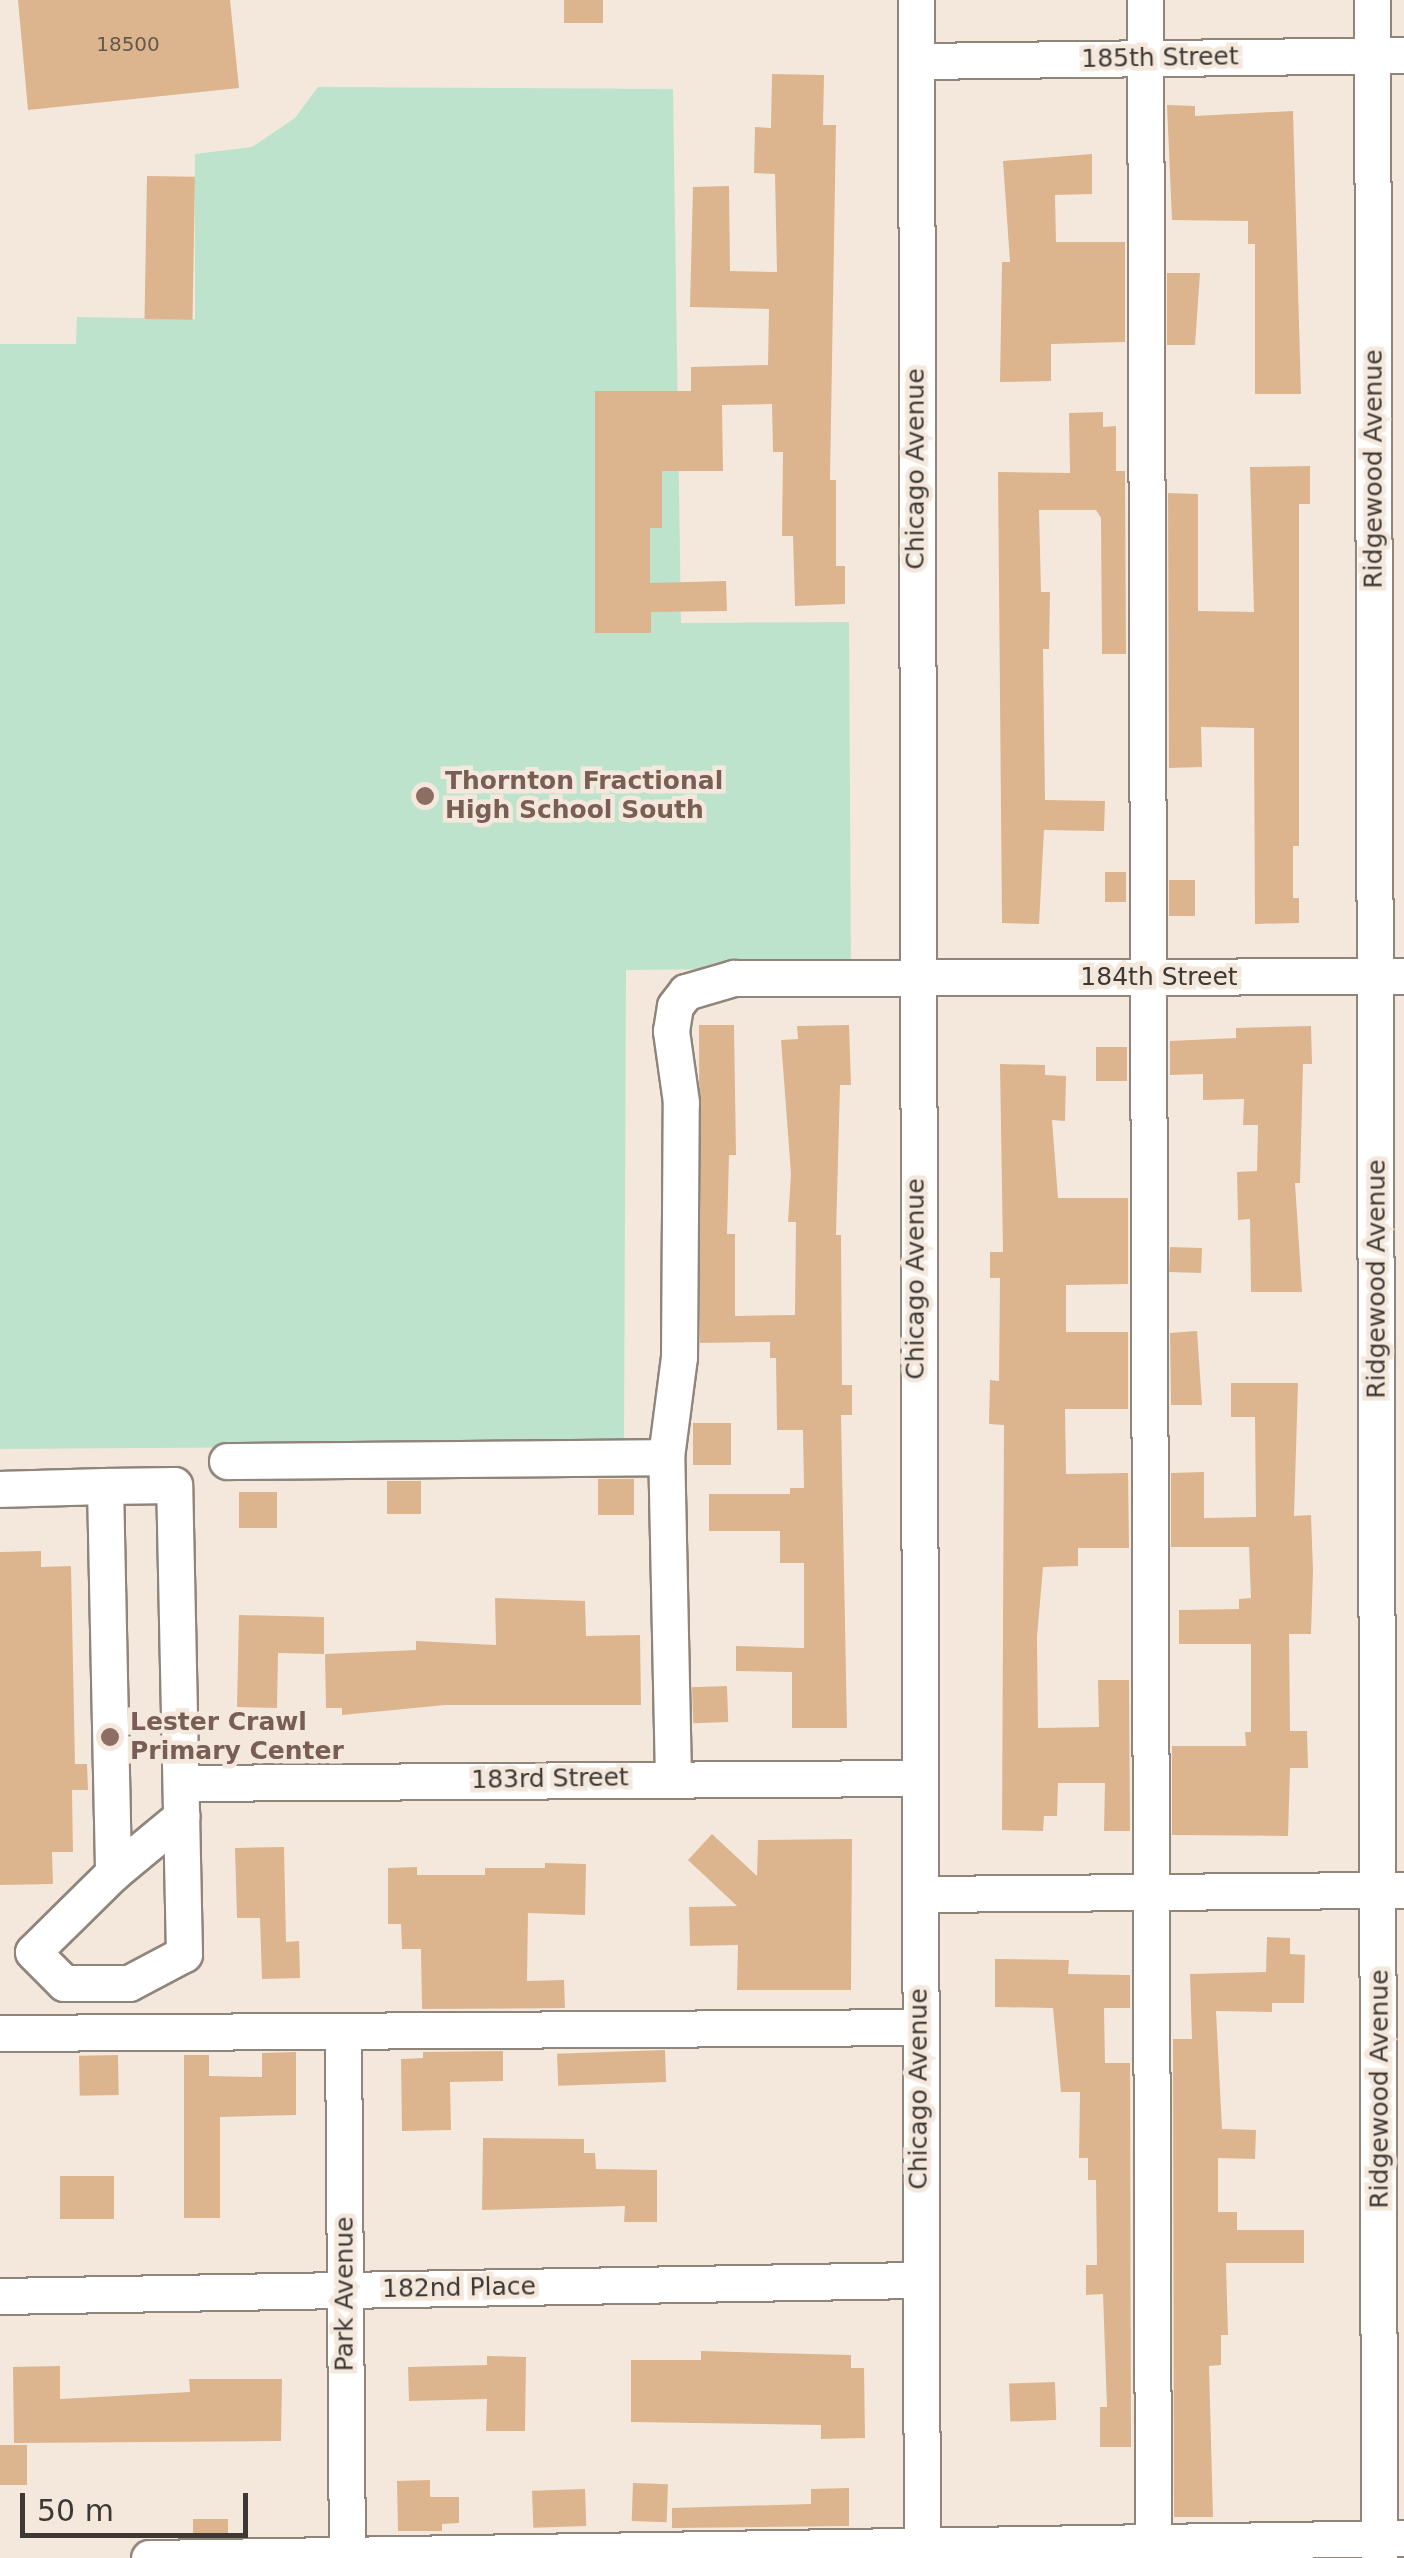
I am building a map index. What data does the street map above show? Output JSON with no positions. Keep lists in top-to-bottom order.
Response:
{
  "streets": {
    "street": [
      "185th Street",
      "Chicago Avenue",
      "Ridgewood Avenue",
      "184th Street",
      "183rd Street",
      "182nd Place",
      "Park Avenue"
    ]
  },
  "crossings": [
    ["185th Street", "Chicago Avenue"],
    ["185th Street", "Ridgewood Avenue"],
    ["Chicago Avenue", "184th Street"],
    ["Chicago Avenue", "183rd Street"],
    ["Chicago Avenue", "182nd Place"],
    ["Ridgewood Avenue", "184th Street"],
    ["182nd Place", "Park Avenue"]
  ],
  "places": ["Thornton Fractional High School South", "Lester Crawl Primary Center"],
  "house_numbers": ["18500"],
  "scale_bar": "50 m"
}
